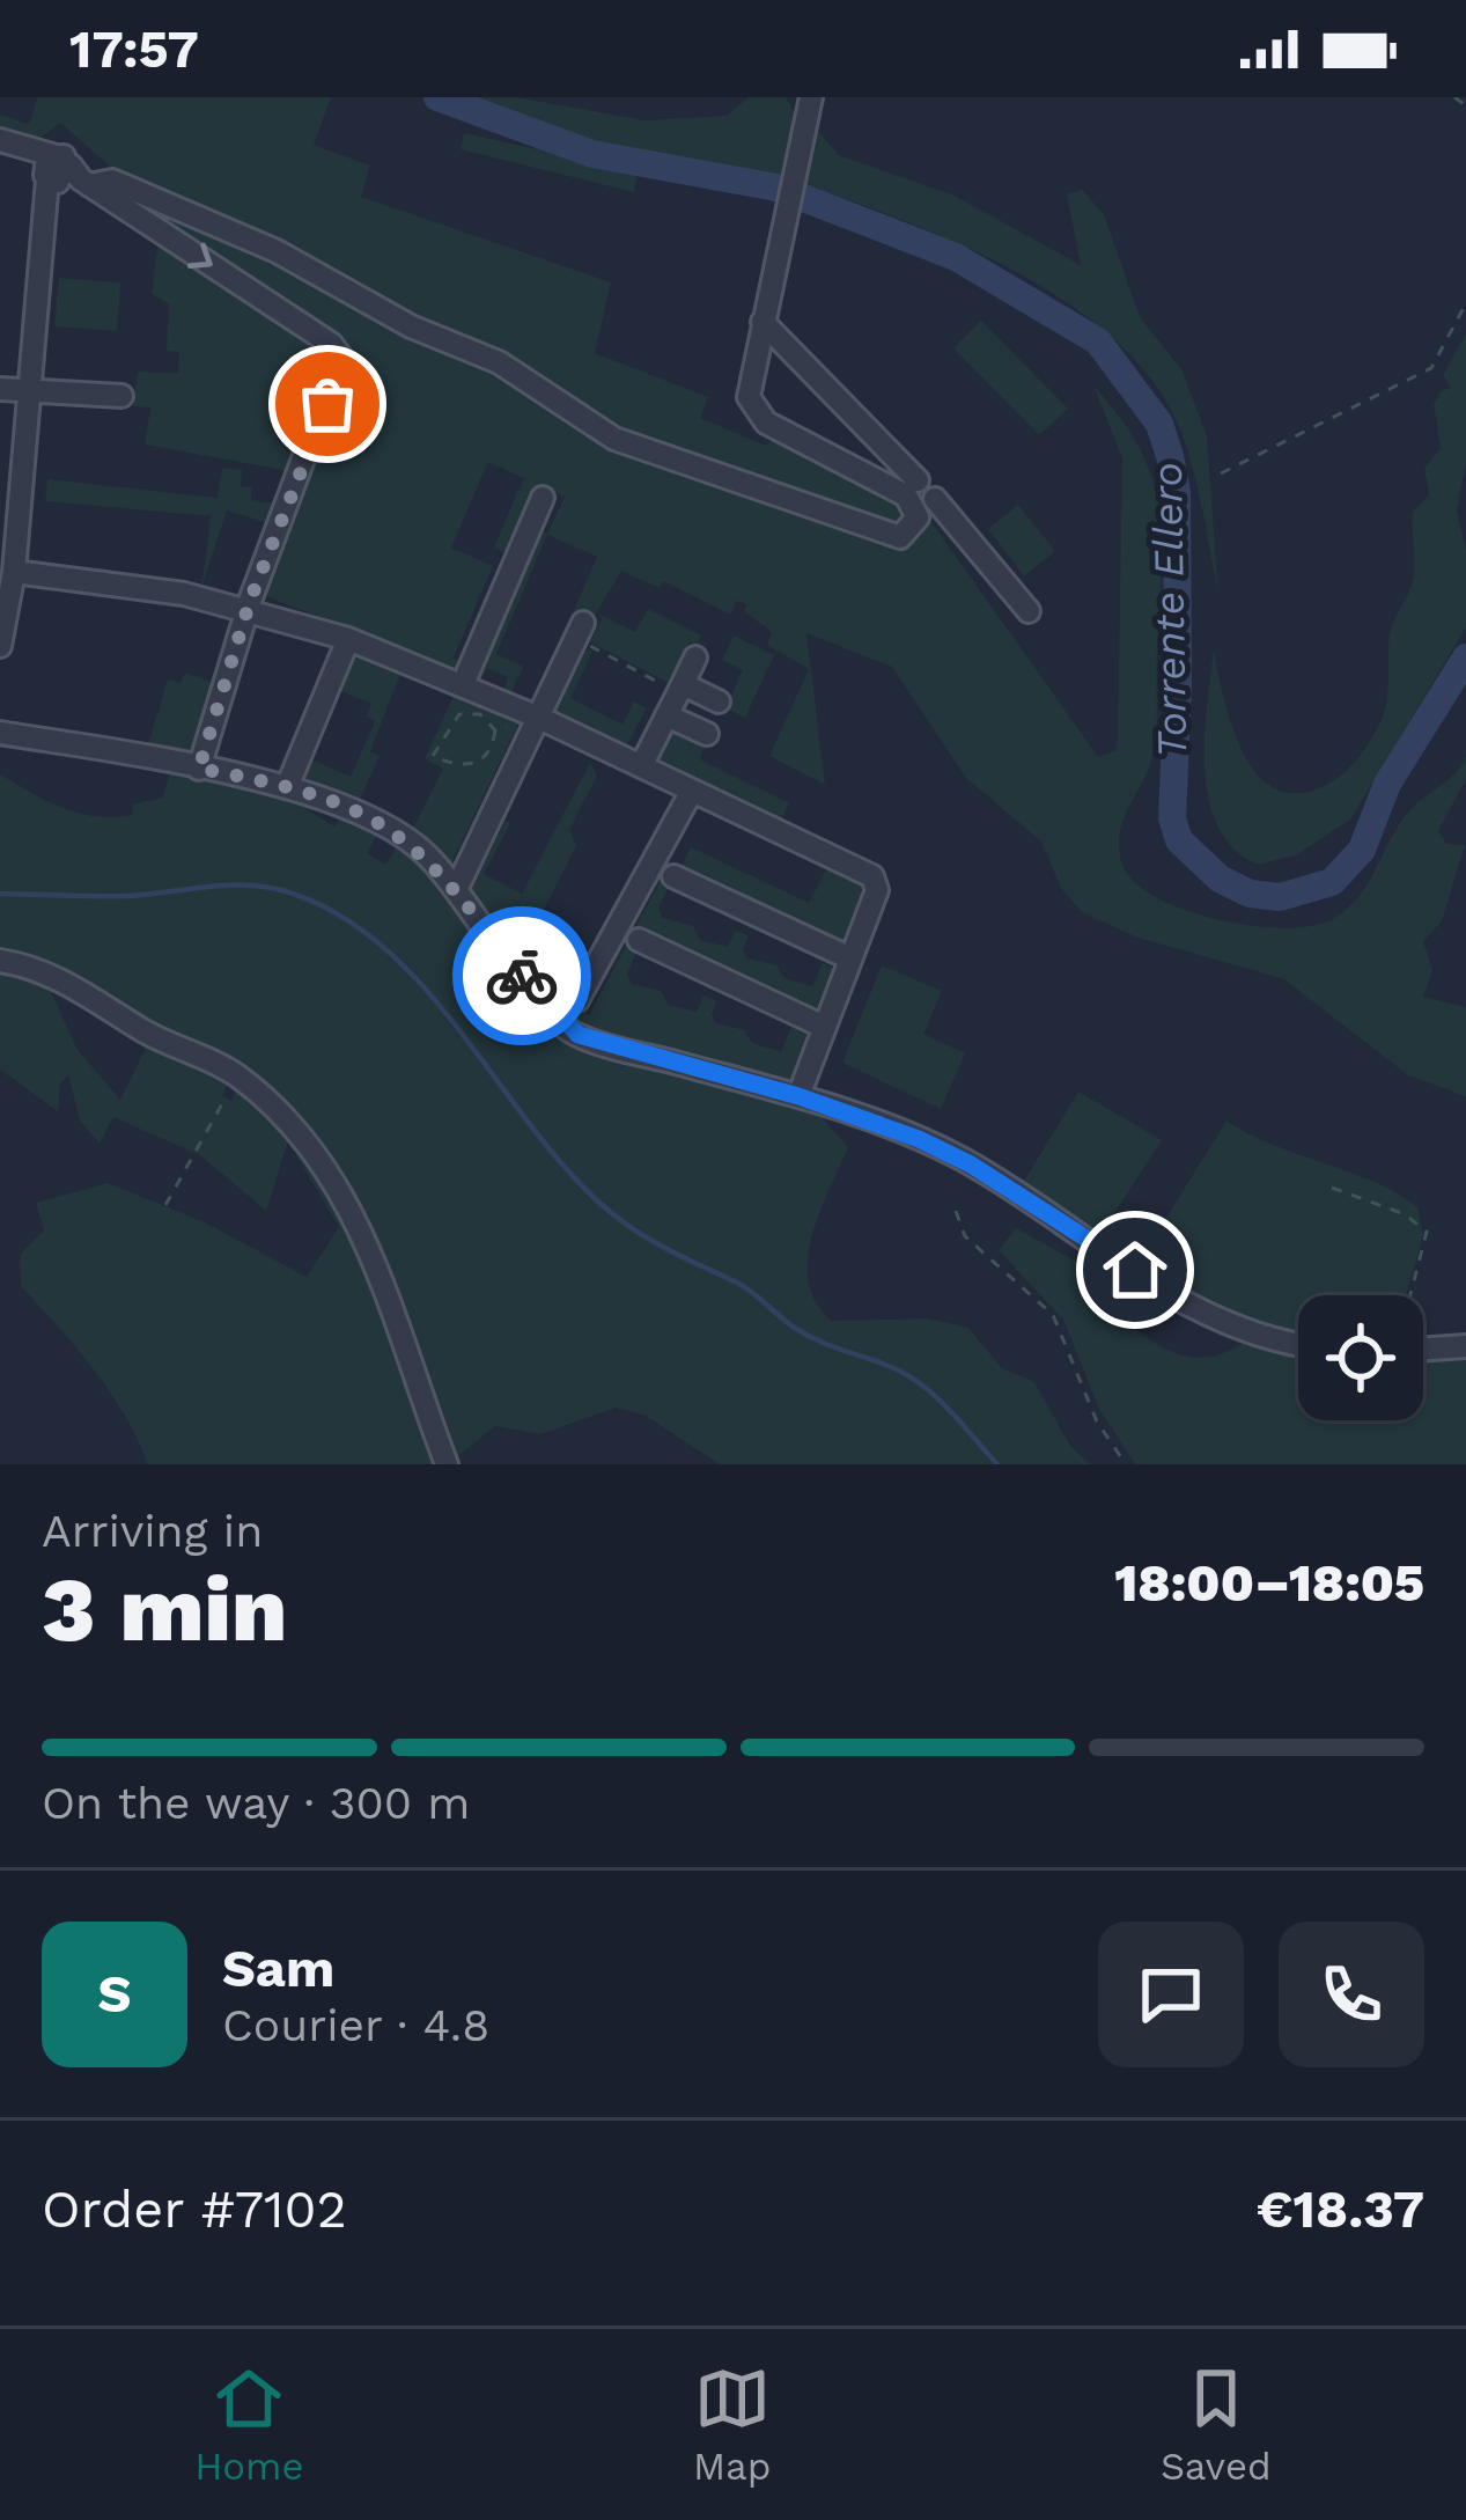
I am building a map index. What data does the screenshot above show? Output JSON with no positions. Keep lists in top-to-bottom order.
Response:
{
  "water": ["Torrente Ellero"],
  "page": {
    "status": "17:57",
    "heading": ["3 min", "Arriving in", "18:00–18:05"],
    "panel": [
      "Sam",
      "Courier · 4.8",
      "Order #7102",
      "€18.37"
    ],
    "bar": "On the way · 300 m",
    "round": "S",
    "tabs": ["Home", "Map", "Saved"]
  }
}
